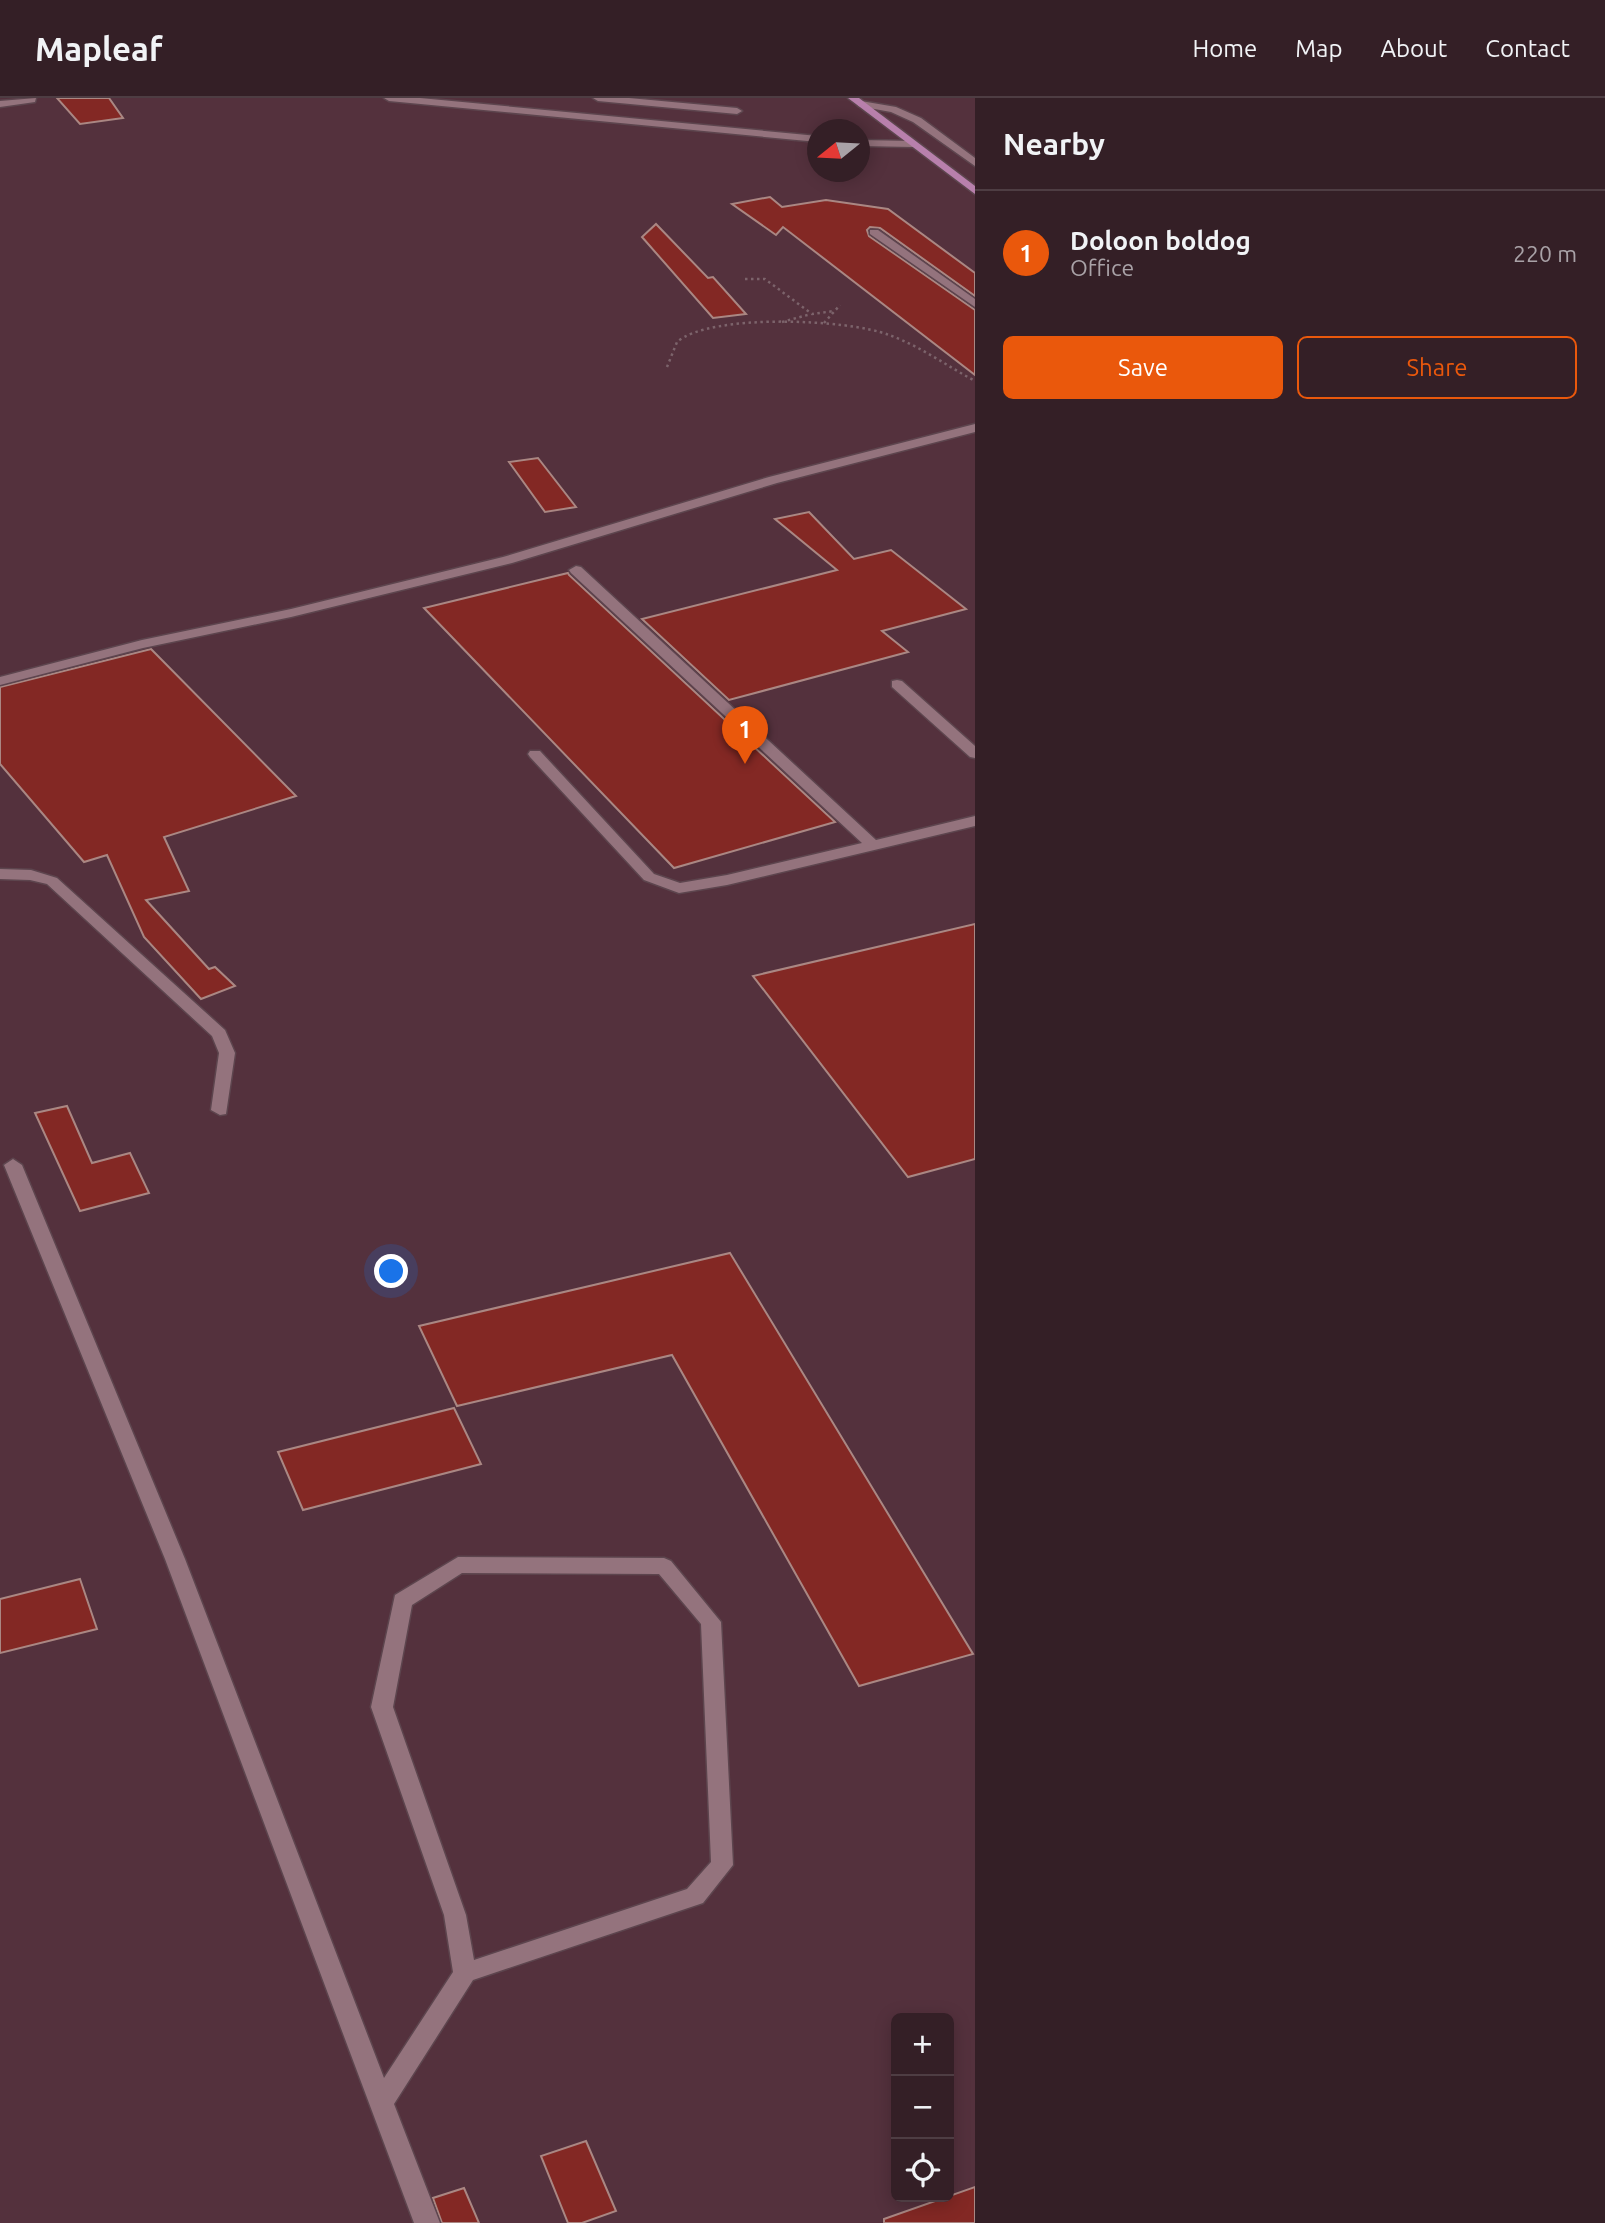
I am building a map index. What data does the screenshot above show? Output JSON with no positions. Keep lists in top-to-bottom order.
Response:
{
  "north": "left",
  "page": {
    "header": "Mapleaf",
    "nav": [
      "Home",
      "Map",
      "About",
      "Contact"
    ],
    "heading": "Nearby",
    "list": [
      {
        "mark": "1",
        "name": "Doloon boldog",
        "note": "Office",
        "value": "220 m"
      }
    ],
    "buttons": ["Save", "Share"],
    "pins": "1",
    "map_buttons": ["+", "−"]
  }
}
